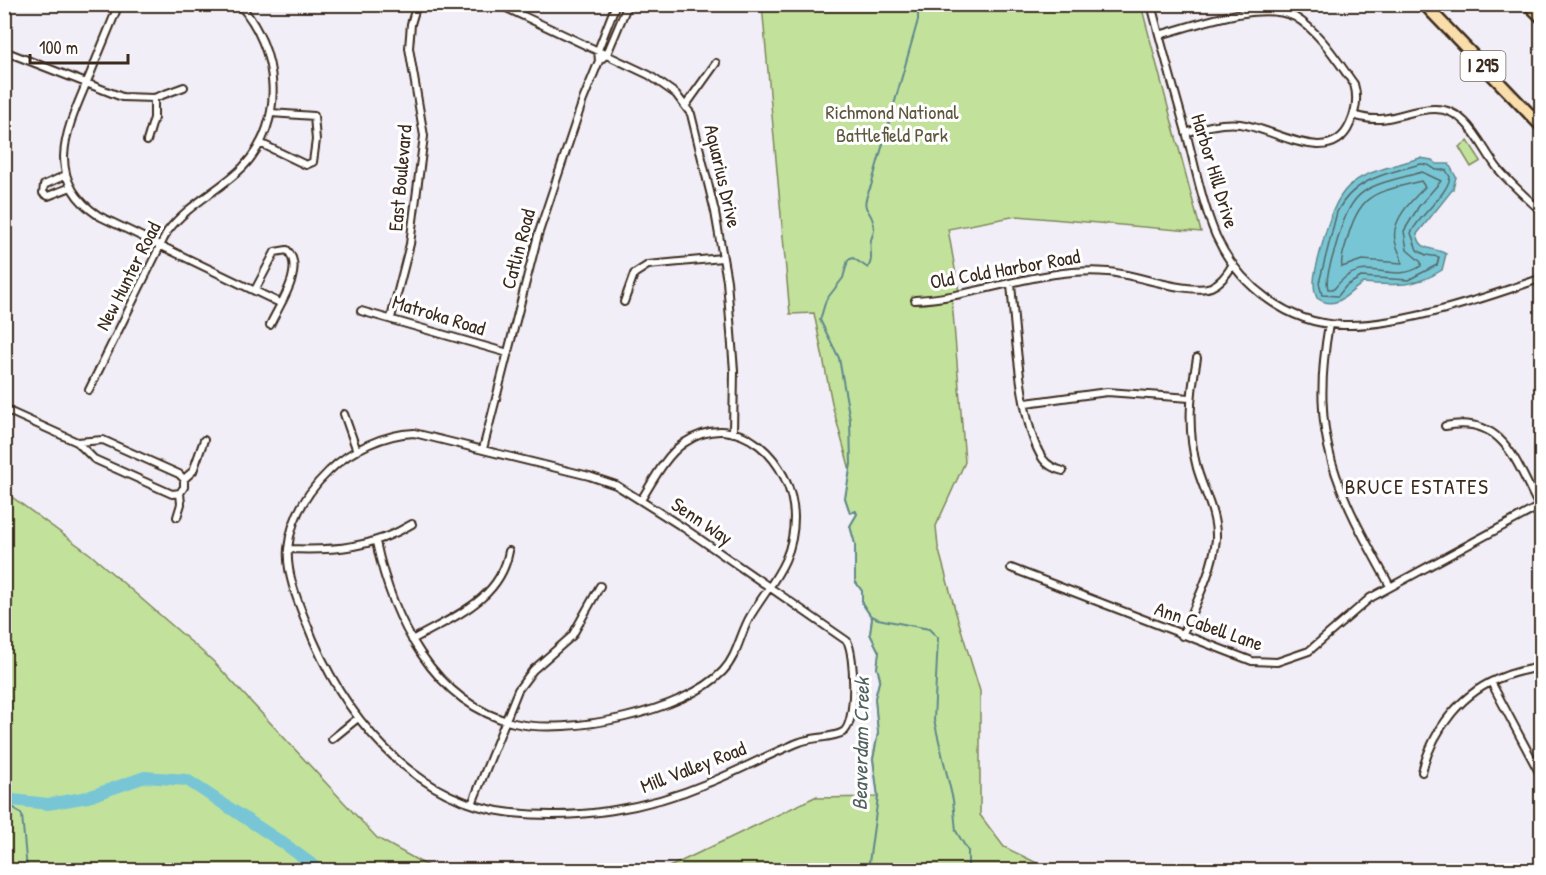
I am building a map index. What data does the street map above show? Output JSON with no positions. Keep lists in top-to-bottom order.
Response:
{
  "streets": {
    "highway": ["I 295"],
    "street": [
      "Harbor Hill Drive",
      "Aquarius Drive",
      "East Boulevard",
      "Catlin Road",
      "Old Cold Harbor Road",
      "New Hunter Road",
      "Matroka Road",
      "Senn Way",
      "Ann Cabell Lane",
      "Mill Valley Road"
    ]
  },
  "crossings": [
    ["Harbor Hill Drive", "Old Cold Harbor Road"],
    ["Aquarius Drive", "Catlin Road"],
    ["East Boulevard", "Matroka Road"],
    ["Catlin Road", "Matroka Road"],
    ["Catlin Road", "Senn Way"],
    ["Catlin Road", "Mill Valley Road"],
    ["Senn Way", "Mill Valley Road"]
  ],
  "districts": ["BRUCE ESTATES"],
  "water": ["Beaverdam Creek"],
  "parks": ["Richmond National Battlefield Park"],
  "scale_bar": "100 m"
}
